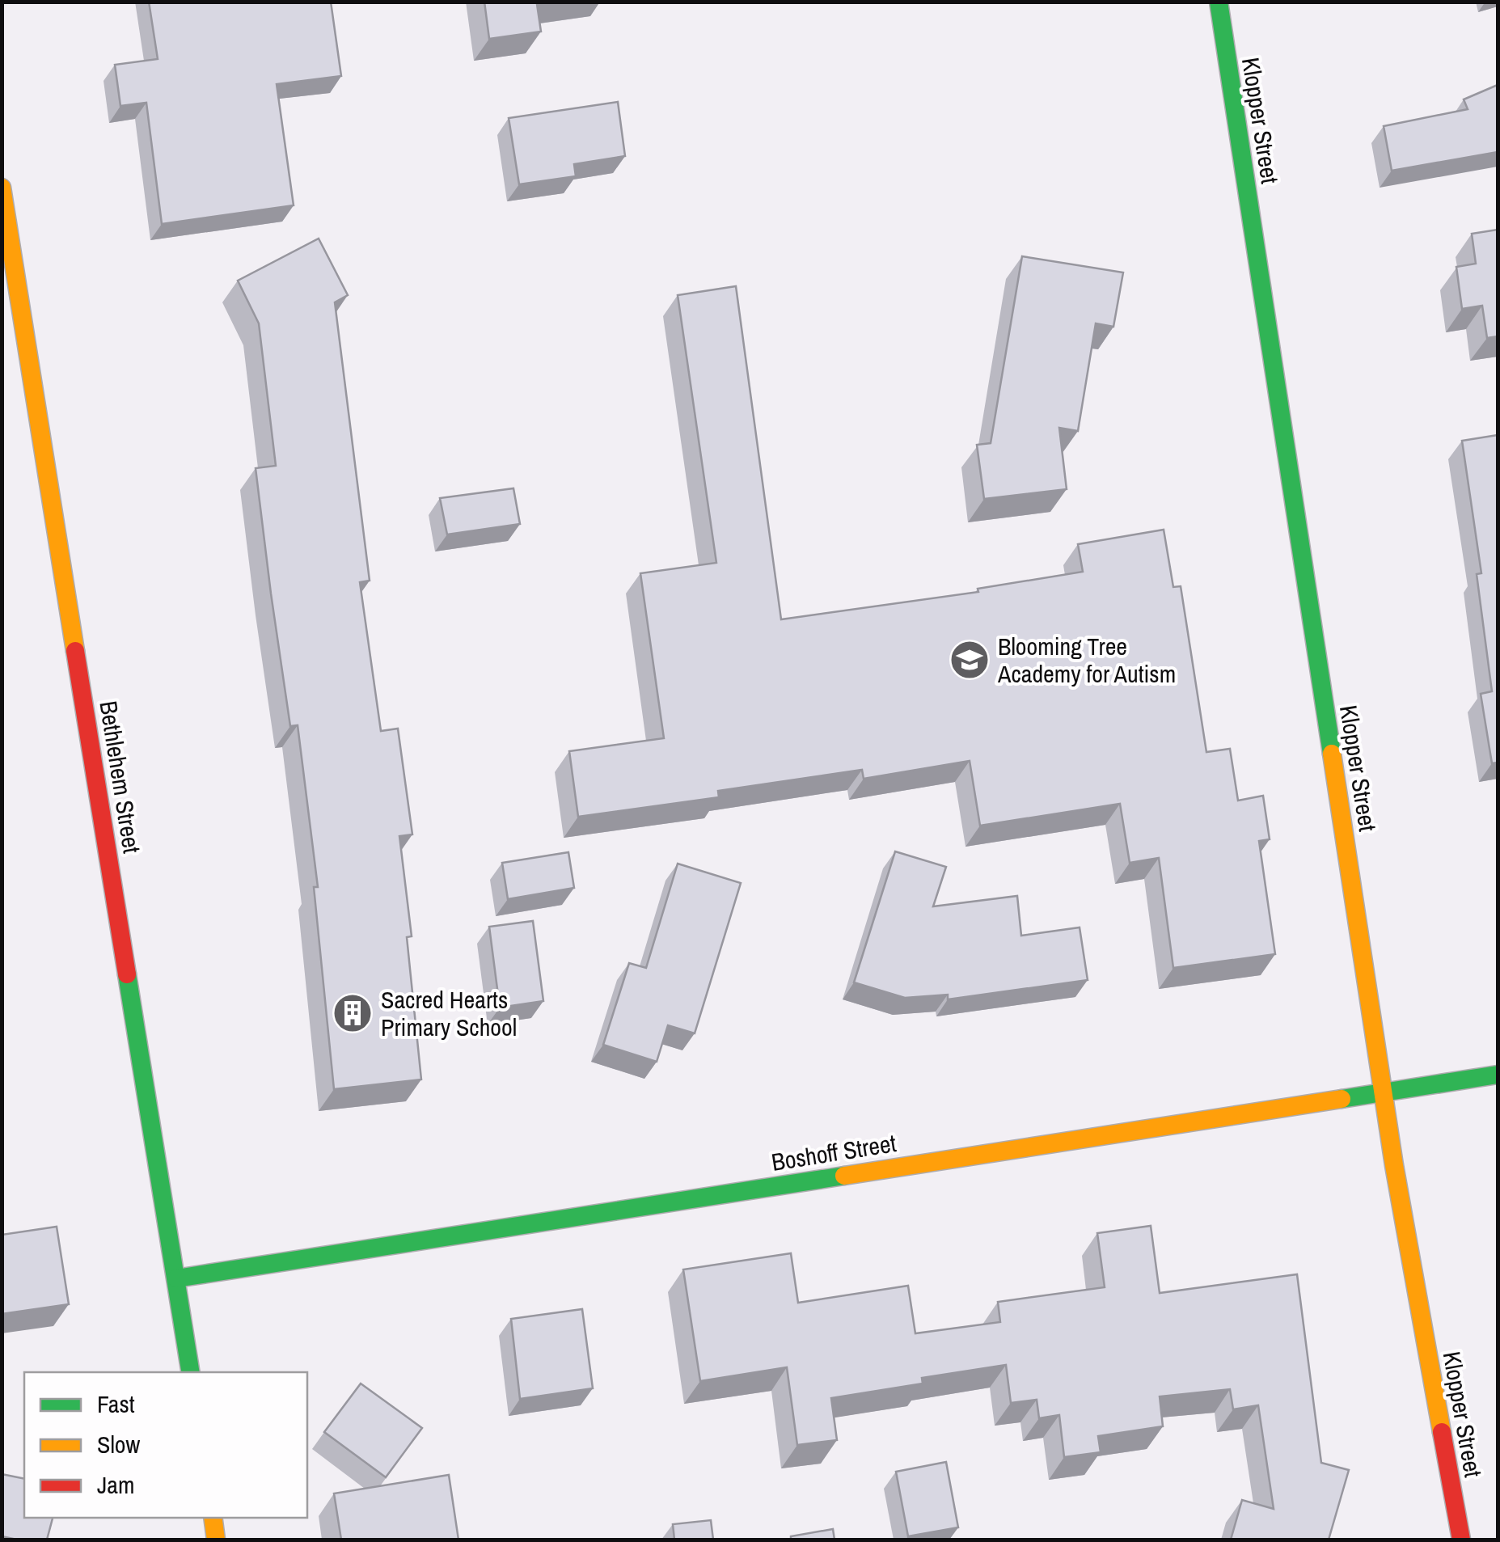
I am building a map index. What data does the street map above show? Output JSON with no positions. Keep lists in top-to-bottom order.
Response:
{
  "streets": {
    "street": ["Klopper Street", "Bethlehem Street", "Boshoff Street"]
  },
  "crossings": [
    ["Klopper Street", "Boshoff Street"],
    ["Bethlehem Street", "Boshoff Street"]
  ],
  "places": {
    "school or university": ["Blooming Tree Academy for Autism"],
    "building": ["Sacred Hearts Primary School"]
  },
  "legend": ["Fast", "Slow", "Jam"]
}
